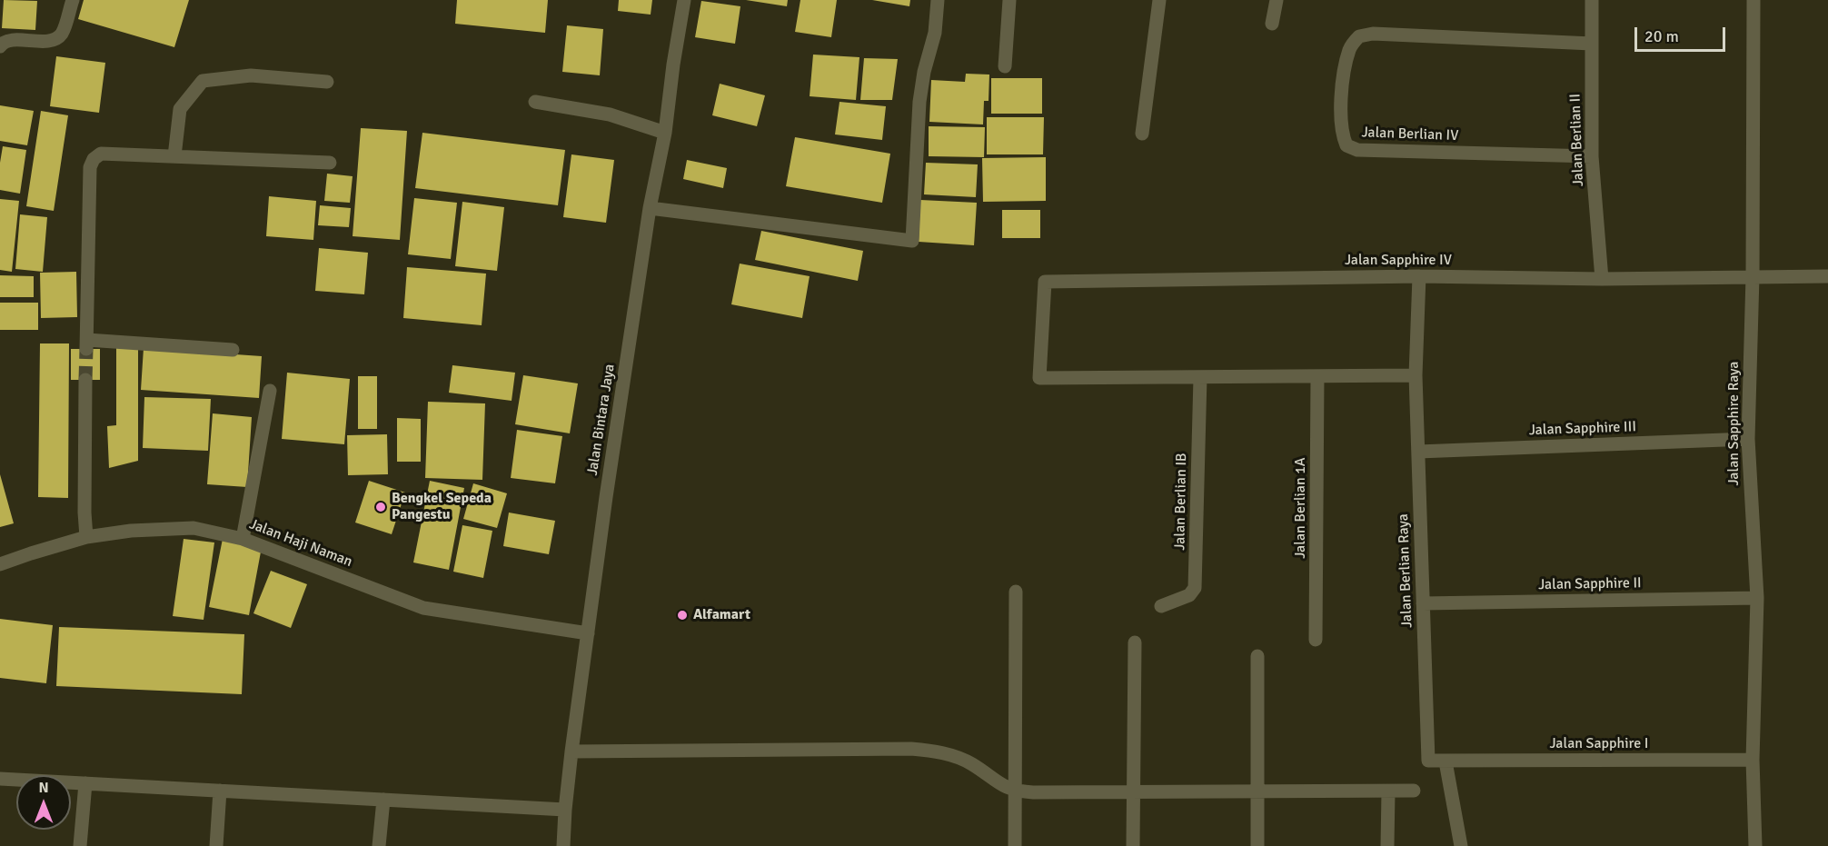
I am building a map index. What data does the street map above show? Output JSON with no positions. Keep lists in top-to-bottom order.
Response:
{
  "streets": {
    "street": [
      "Jalan Berlian IV",
      "Jalan Berlian II",
      "Jalan Sapphire IV",
      "Jalan Bintara Jaya",
      "Jalan Sapphire Raya",
      "Jalan Sapphire III",
      "Jalan Berlian IB",
      "Jalan Berlian 1A",
      "Jalan Haji Naman",
      "Jalan Berlian Raya",
      "Jalan Sapphire II",
      "Jalan Sapphire I"
    ]
  },
  "crossings": [
    ["Jalan Berlian IV", "Jalan Berlian II"],
    ["Jalan Berlian II", "Jalan Sapphire IV"],
    ["Jalan Sapphire IV", "Jalan Sapphire Raya"],
    ["Jalan Sapphire IV", "Jalan Berlian IB"],
    ["Jalan Sapphire IV", "Jalan Berlian Raya"],
    ["Jalan Bintara Jaya", "Jalan Haji Naman"],
    ["Jalan Sapphire Raya", "Jalan Sapphire III"],
    ["Jalan Sapphire Raya", "Jalan Sapphire II"],
    ["Jalan Sapphire Raya", "Jalan Sapphire I"],
    ["Jalan Sapphire III", "Jalan Berlian Raya"],
    ["Jalan Berlian Raya", "Jalan Sapphire II"],
    ["Jalan Berlian Raya", "Jalan Sapphire I"]
  ],
  "places": ["Bengkel Sepeda Pangestu", "Alfamart"],
  "scale_bar": "20 m",
  "north": "top"
}
